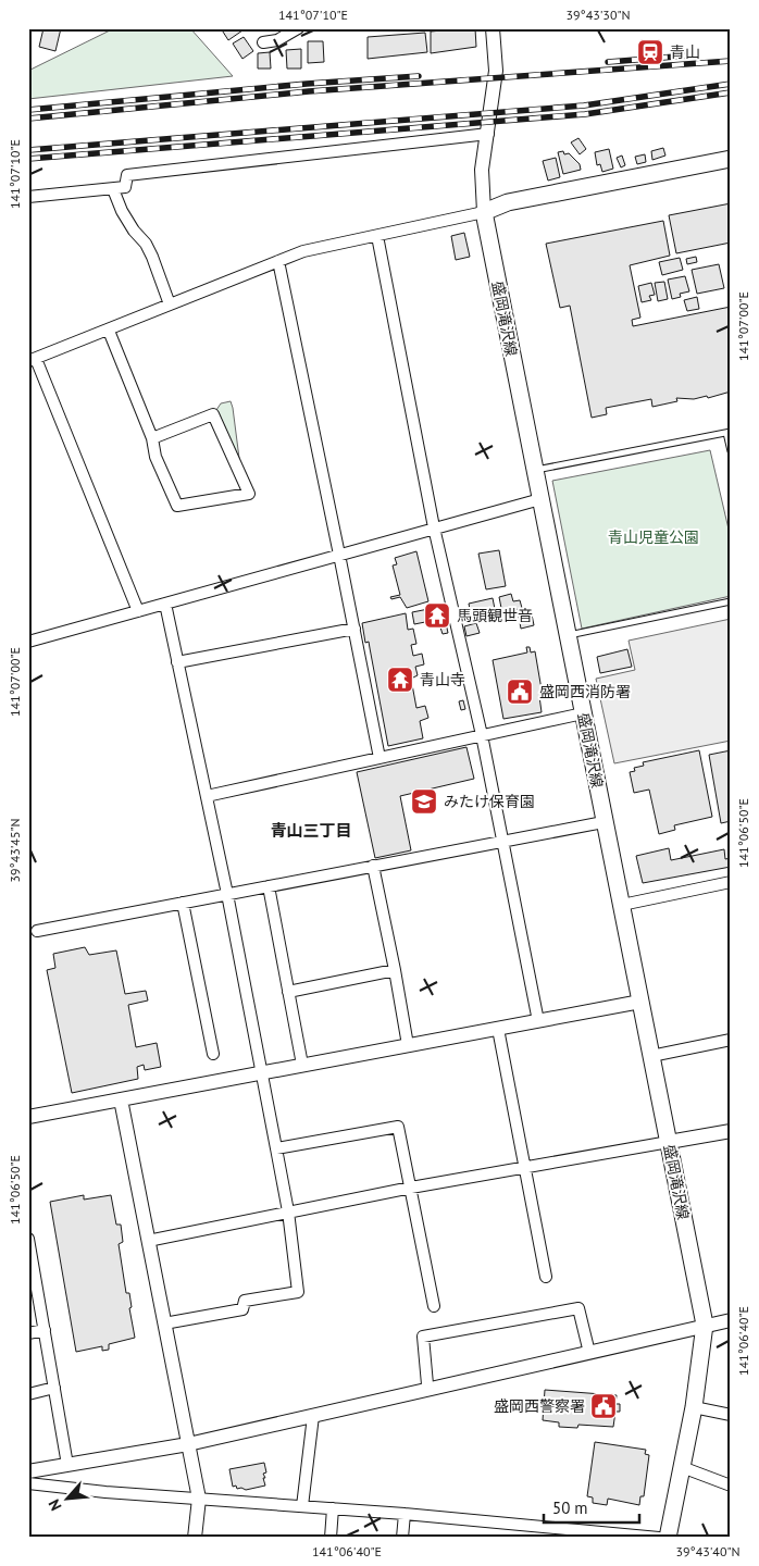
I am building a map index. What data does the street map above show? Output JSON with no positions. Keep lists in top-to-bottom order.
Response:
{
  "streets": {
    "main road": ["盛岡滝沢線"]
  },
  "districts": ["青山三丁目"],
  "parks": ["青山児童公園"],
  "places": {
    "station": ["青山"],
    "temple": ["馬頭観世音", "青山寺"],
    "public building": ["盛岡西消防署", "盛岡西警察署"],
    "school or university": ["みたけ保育園"]
  },
  "scale_bar": "50 m",
  "north": "bottom left",
  "coordinates": [
    "141°07'10\"E",
    "39°43'30\"N",
    "141°07'00\"E",
    "141°06'50\"E",
    "39°43'45\"N",
    "141°06'40\"E",
    "39°43'40\"N"
  ]
}
